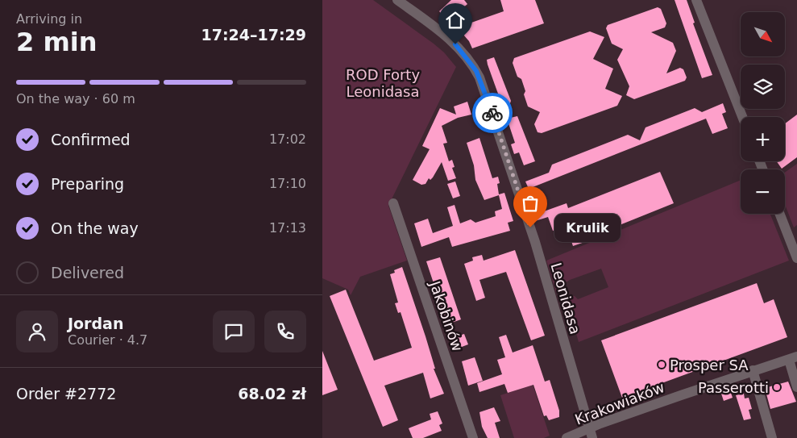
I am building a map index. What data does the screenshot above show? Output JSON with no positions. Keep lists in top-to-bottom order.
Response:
{
  "streets": {
    "street": ["Leonidasa", "Jakobinów", "Krakowiaków"]
  },
  "crossings": [
    ["Leonidasa", "Krakowiaków"]
  ],
  "parks": ["ROD Forty Leonidasa"],
  "places": ["Krulik", "Prosper SA", "Passerotti"],
  "north": "bottom right",
  "page": {
    "heading": ["2 min", "Arriving in", "17:24–17:29"],
    "panel": [
      "Jordan",
      "Courier · 4.7",
      "Order #2772",
      "68.02 zł"
    ],
    "map_buttons": ["+", "−"],
    "bar": "On the way · 60 m",
    "list": [
      ["Confirmed", "17:02"],
      ["Preparing", "17:10"],
      ["On the way", "17:13"],
      "Delivered"
    ],
    "bubble": "Krulik"
  }
}
